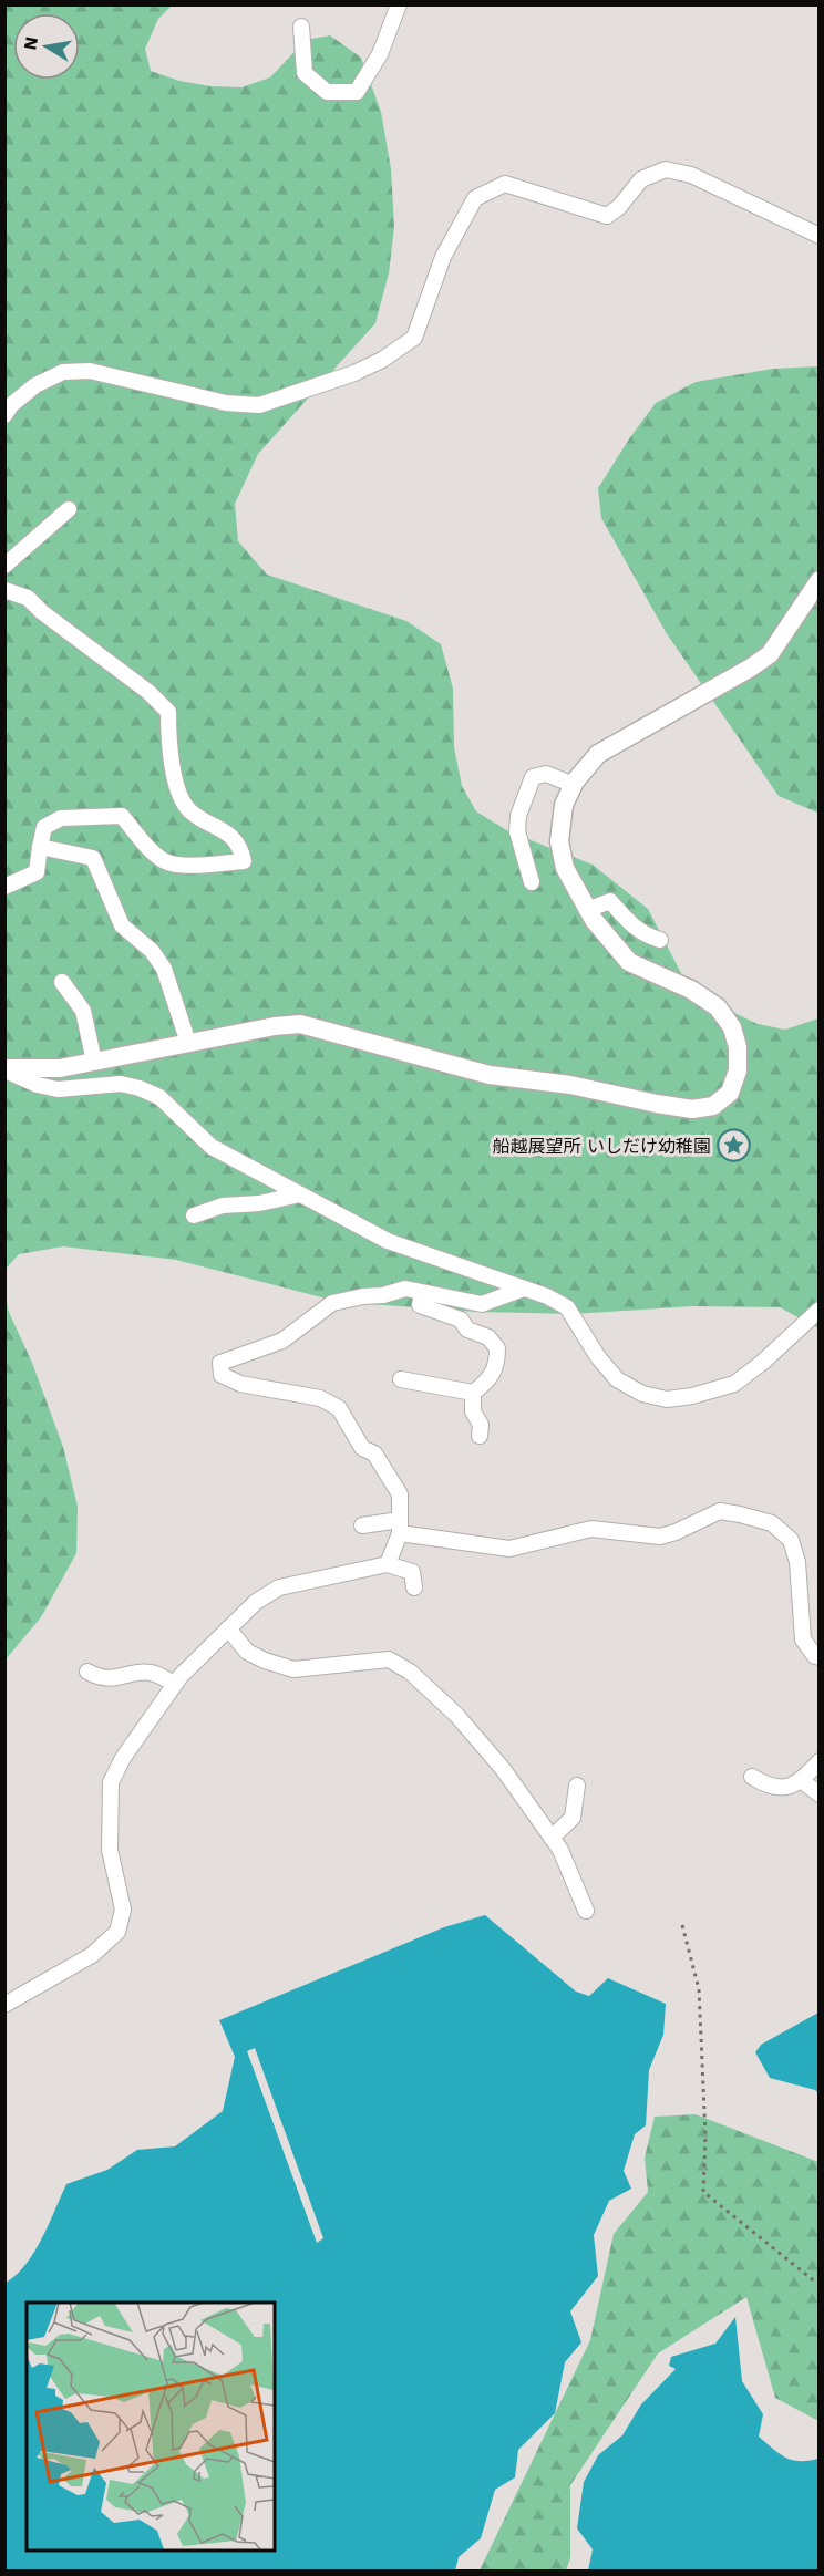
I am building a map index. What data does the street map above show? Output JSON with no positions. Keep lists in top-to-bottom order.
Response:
{
  "places": {
    "place": ["船越展望所 いしだけ幼稚園"]
  },
  "north": "left"
}
